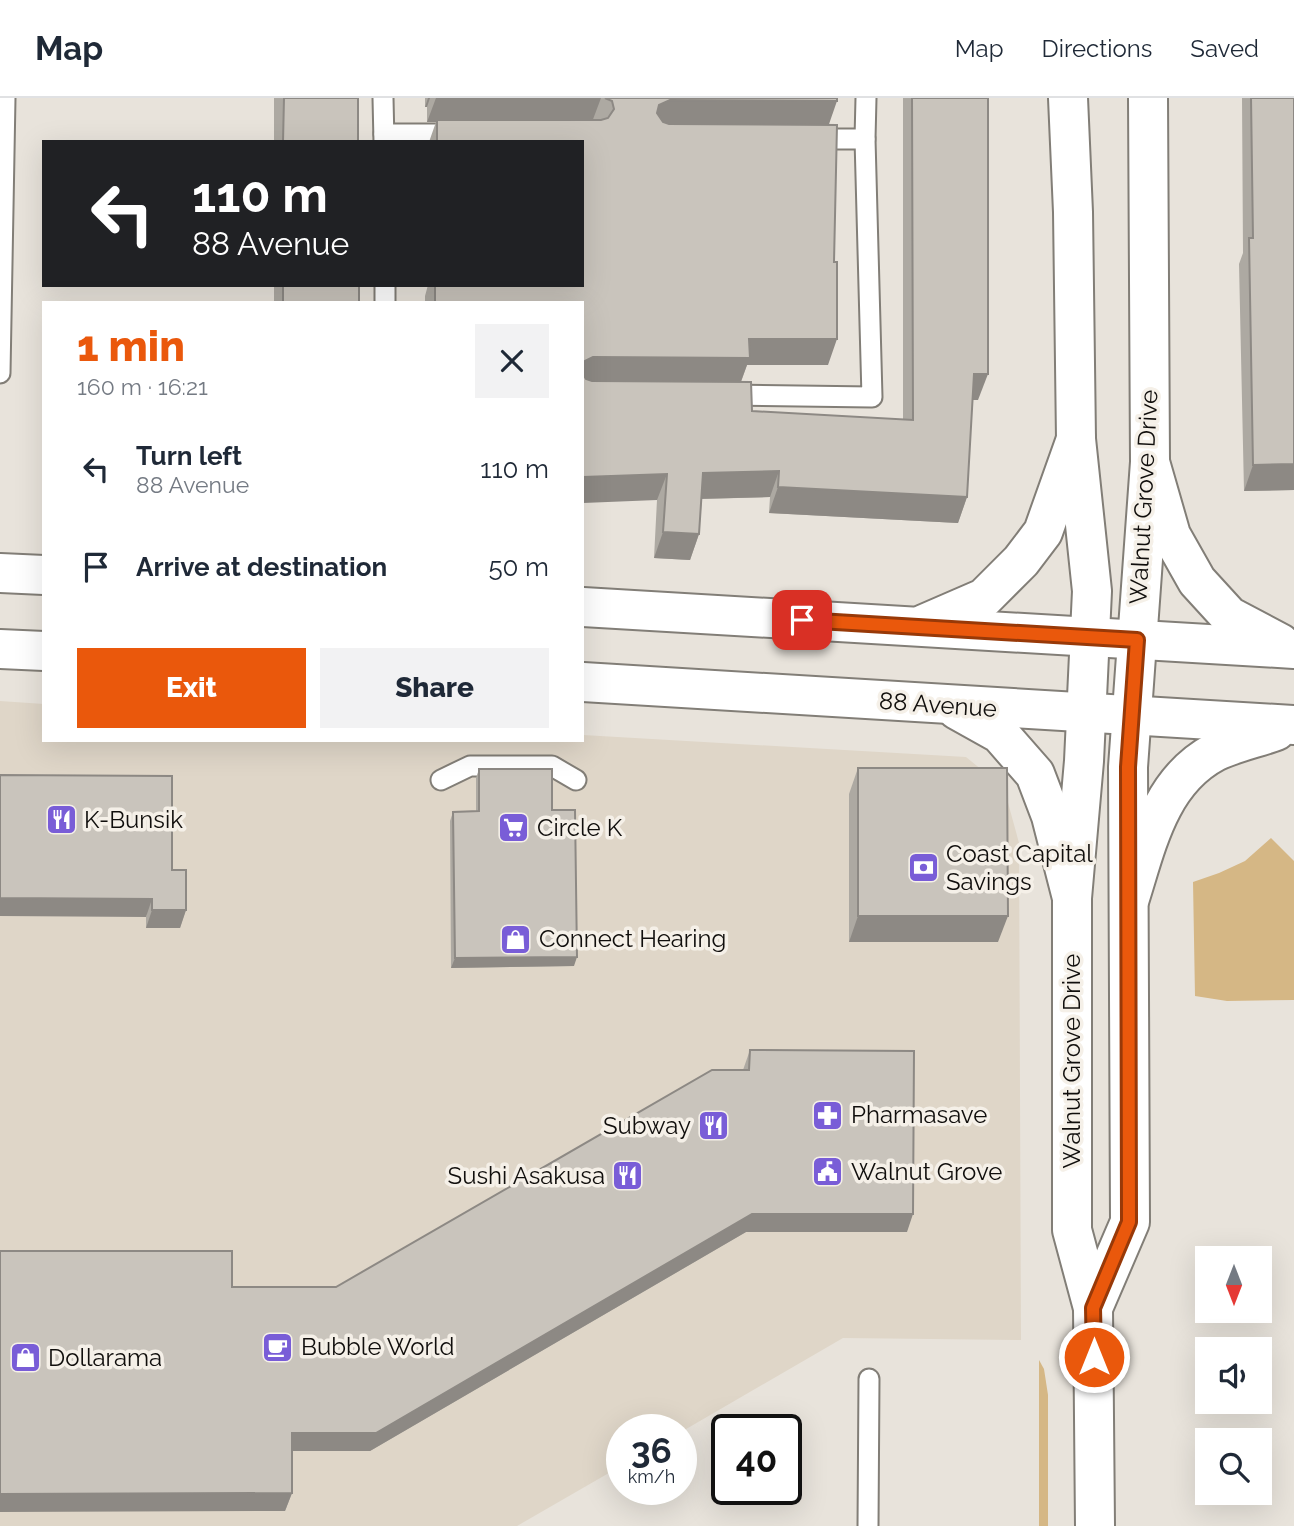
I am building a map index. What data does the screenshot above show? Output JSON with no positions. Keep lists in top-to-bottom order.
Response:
{
  "streets": {
    "street": ["Walnut Grove Drive", "88 Avenue"]
  },
  "crossings": [
    ["Walnut Grove Drive", "88 Avenue"]
  ],
  "places": {
    "restaurant": ["K-Bunsik", "Subway", "Sushi Asakusa"],
    "supermarket": ["Circle K"],
    "bank": ["Coast Capital Savings"],
    "shop": ["Connect Hearing", "Dollarama"],
    "pharmacy": ["Pharmasave"],
    "public building": ["Walnut Grove"],
    "cafe": ["Bubble World"]
  },
  "north": "bottom",
  "page": {
    "header": "Map",
    "nav": ["Map", "Directions", "Saved"],
    "turn": ["110 m", "88 Avenue"],
    "heading": ["1 min", "160 m · 16:21"],
    "list": [
      {
        "name": "Turn left",
        "note": "88 Avenue",
        "value": "110 m"
      },
      {
        "name": "Arrive at destination",
        "value": "50 m"
      }
    ],
    "buttons": ["Exit", "Share"],
    "speed": "36 km/h",
    "limit": "40"
  }
}
